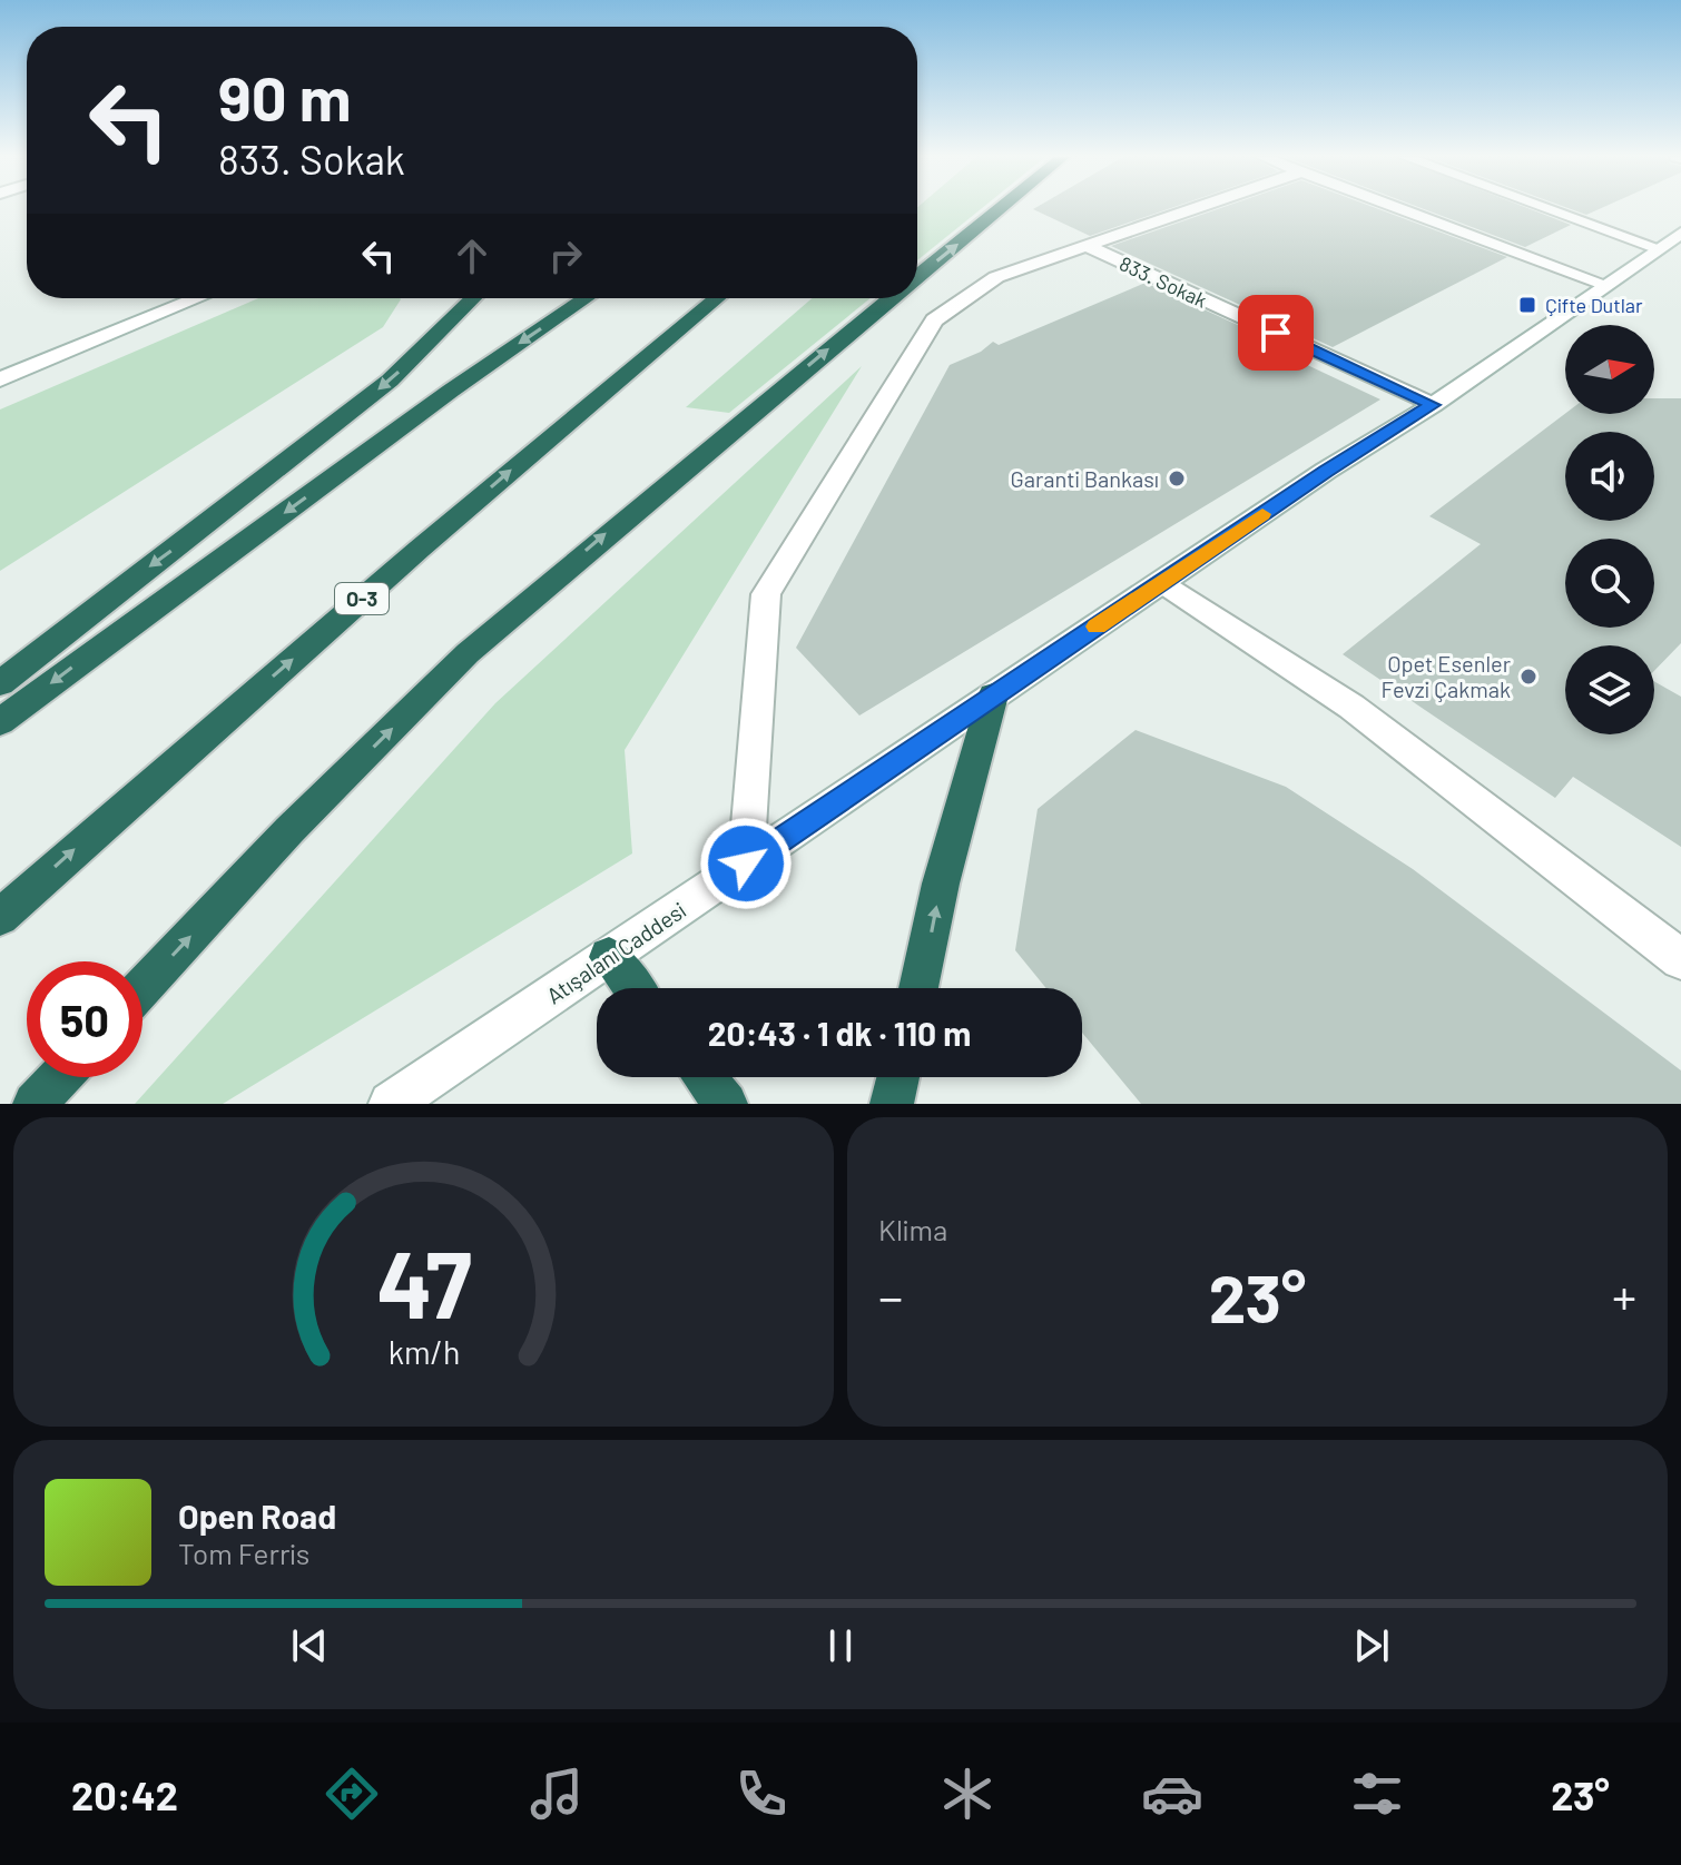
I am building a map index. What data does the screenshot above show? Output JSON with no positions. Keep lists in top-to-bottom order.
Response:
{
  "streets": {
    "highway": ["O-3"],
    "street": ["833. Sokak", "Atışalanı Caddesi"]
  },
  "crossings": [
    ["833. Sokak", "Atışalanı Caddesi"]
  ],
  "places": {
    "transit": ["Çifte Dutlar"],
    "other": ["Garanti Bankası", "Opet Esenler Fevzi Çakmak"]
  },
  "north": "right",
  "page": {
    "turn": ["90 m", "833. Sokak"],
    "limit": "50",
    "trip": "20:43 · 1 dk · 110 m",
    "tile": "Klima",
    "heat": ["−", "23°", "+"],
    "song": ["Open Road", "Tom Ferris"],
    "tabs": ["20:42", "23°"],
    "gauge": ["47", "km/h"]
  }
}
